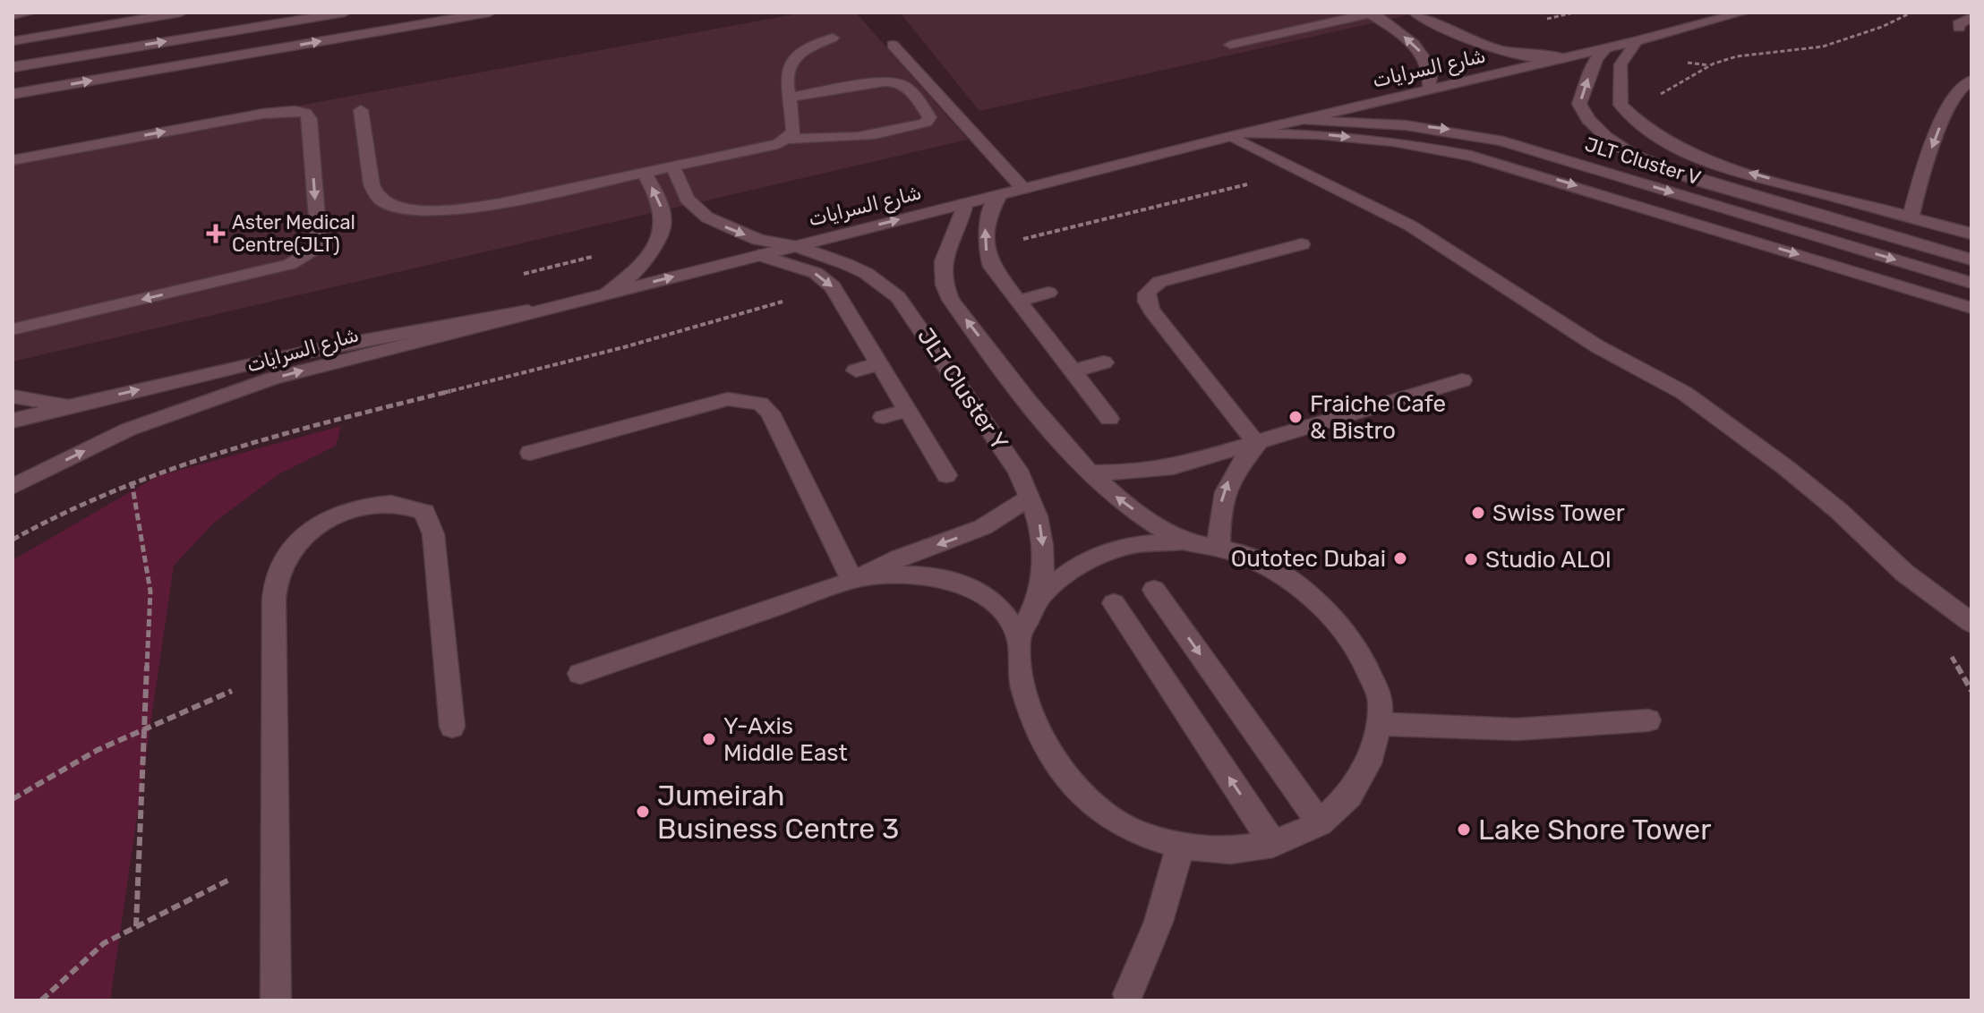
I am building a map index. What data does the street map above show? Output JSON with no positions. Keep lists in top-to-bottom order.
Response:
{
  "streets": {
    "main road": ["شارع السرايات", "JLT Cluster V", "JLT Cluster Y"]
  },
  "crossings": [
    ["شارع السرايات", "JLT Cluster V"],
    ["شارع السرايات", "JLT Cluster Y"]
  ],
  "places": {
    "health": ["Aster Medical Centre(JLT)"],
    "other": [
      "Fraiche Cafe & Bistro",
      "Swiss Tower",
      "Outotec Dubai",
      "Studio ALOI",
      "Y-Axis Middle East",
      "Jumeirah Business Centre 3",
      "Lake Shore Tower"
    ]
  }
}
